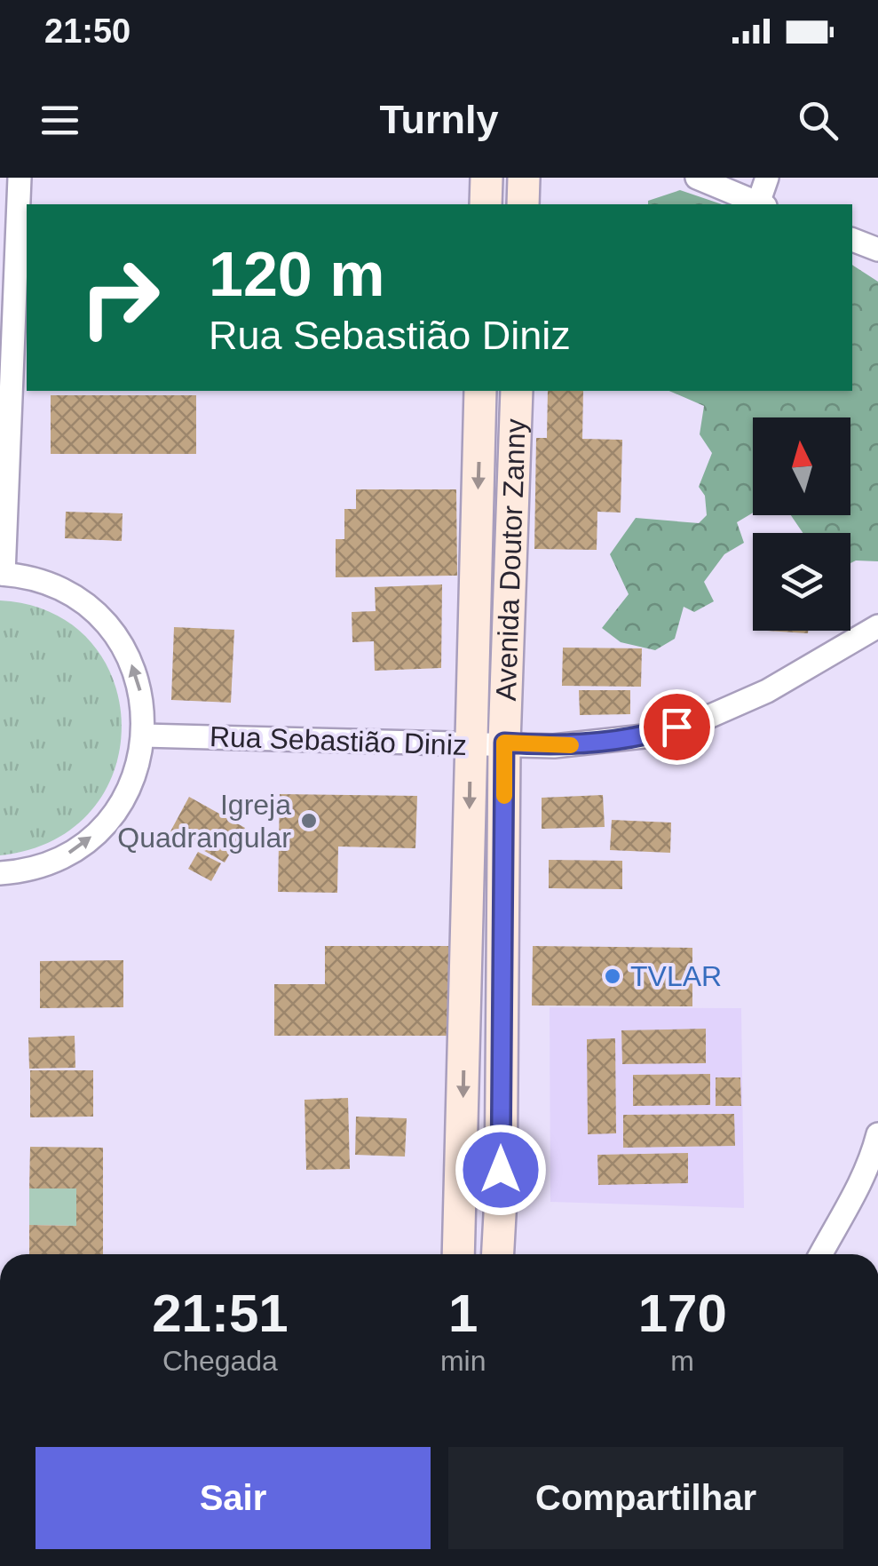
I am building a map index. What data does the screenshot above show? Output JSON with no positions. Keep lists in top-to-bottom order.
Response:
{
  "streets": {
    "street": ["Avenida Doutor Zanny", "Rua Sebastião Diniz"]
  },
  "crossings": [
    ["Avenida Doutor Zanny", "Rua Sebastião Diniz"]
  ],
  "places": ["Igreja Quadrangular", "TVLAR"],
  "north": "top",
  "page": {
    "status": "21:50",
    "header": "Turnly",
    "turn": ["120 m", "Rua Sebastião Diniz"],
    "eta": [
      "21:51",
      "Chegada",
      "1",
      "min",
      "170",
      "m"
    ],
    "buttons": ["Sair", "Compartilhar"]
  }
}
